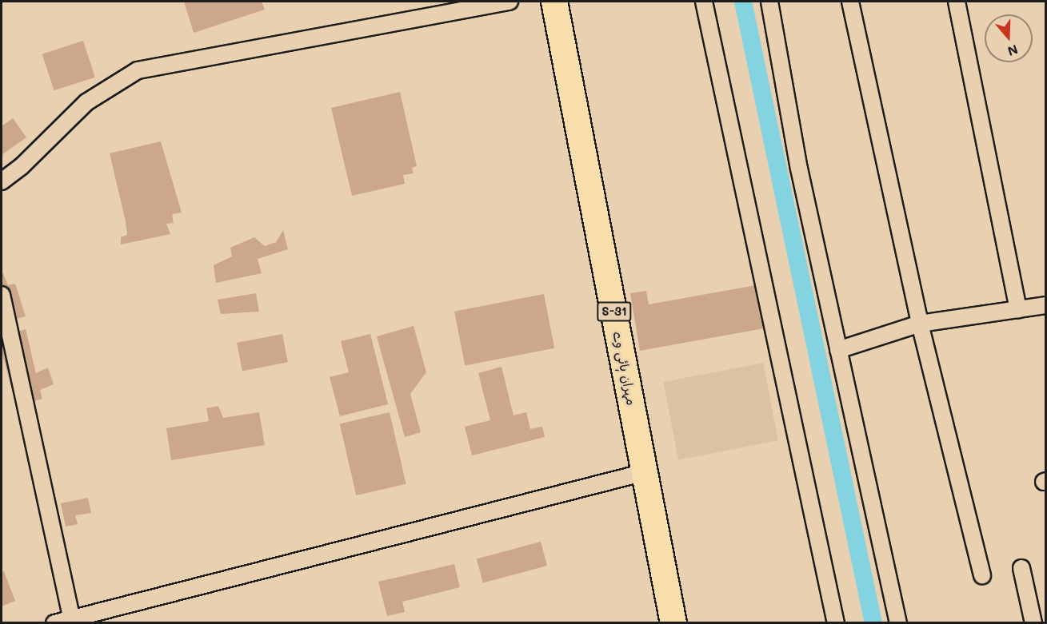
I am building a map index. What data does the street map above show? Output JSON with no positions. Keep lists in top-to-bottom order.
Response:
{
  "streets": {
    "main road": ["S-31", "مہران ہائی وے"]
  },
  "north": "bottom"
}
